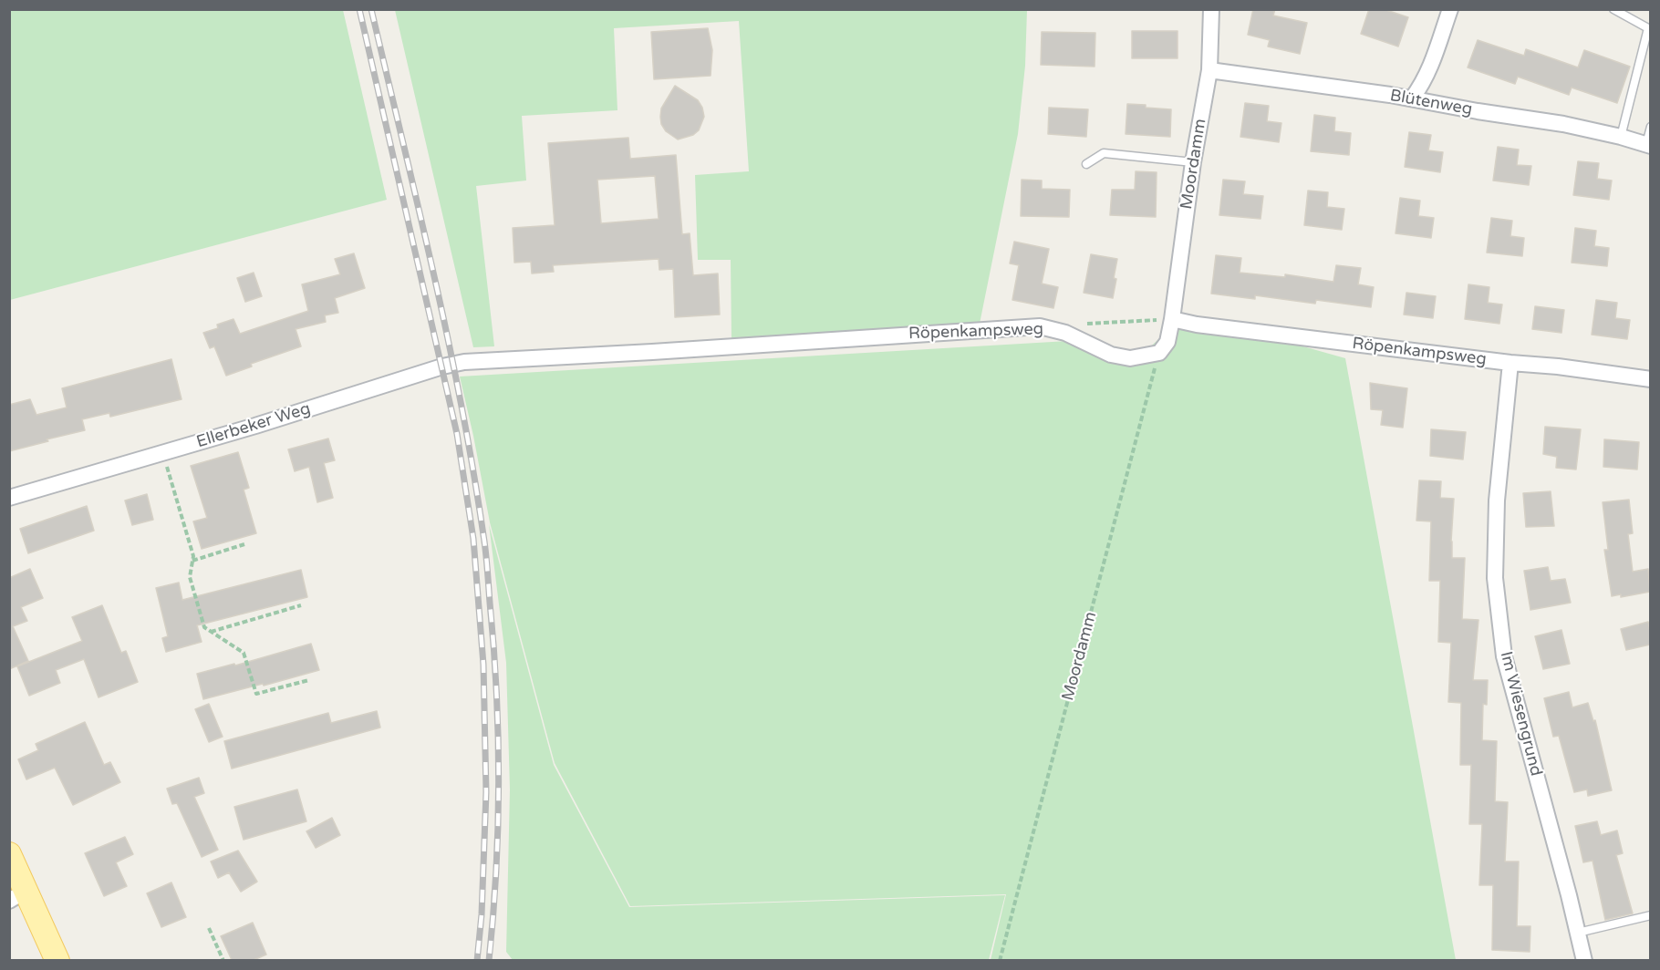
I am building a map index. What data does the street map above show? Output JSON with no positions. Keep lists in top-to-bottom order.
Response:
{
  "streets": {
    "street": [
      "Blütenweg",
      "Moordamm",
      "Röpenkampsweg",
      "Ellerbeker Weg",
      "Im Wiesengrund"
    ]
  },
  "crossings": [
    ["Blütenweg", "Moordamm"],
    ["Moordamm", "Röpenkampsweg"],
    ["Röpenkampsweg", "Ellerbeker Weg"],
    ["Röpenkampsweg", "Im Wiesengrund"]
  ]
}
